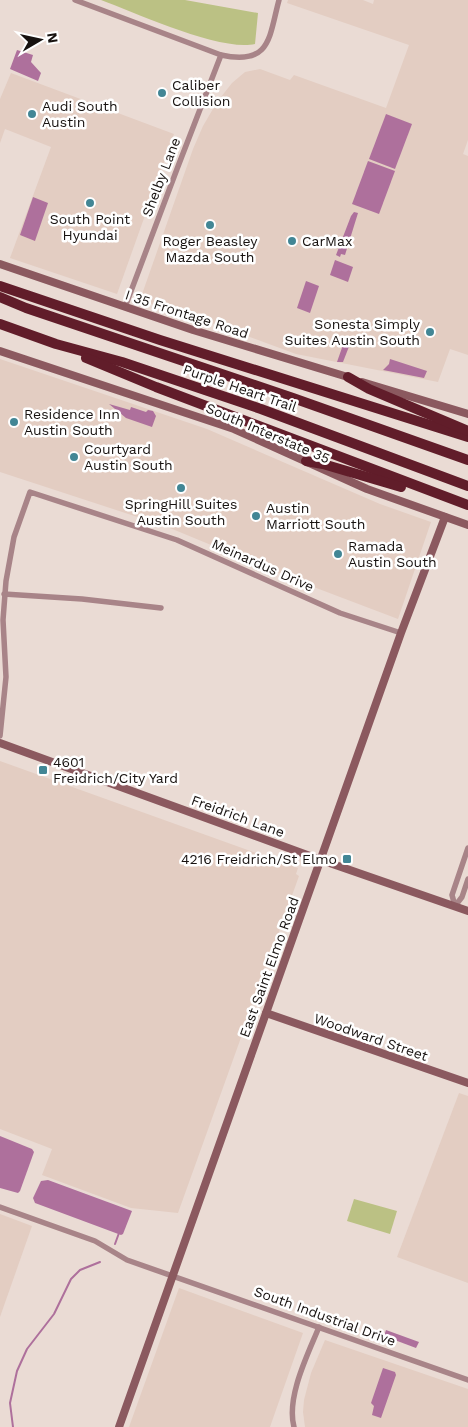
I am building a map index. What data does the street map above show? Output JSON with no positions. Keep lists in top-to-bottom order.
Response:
{
  "streets": {
    "highway": ["Purple Heart Trail"],
    "street": [
      "Shelby Lane",
      "I 35 Frontage Road",
      "South Interstate 35",
      "Meinardus Drive",
      "Freidrich Lane",
      "East Saint Elmo Road",
      "Woodward Street",
      "South Industrial Drive"
    ]
  },
  "crossings": [
    ["Shelby Lane", "I 35 Frontage Road"],
    ["South Interstate 35", "East Saint Elmo Road"],
    ["Meinardus Drive", "East Saint Elmo Road"],
    ["Freidrich Lane", "East Saint Elmo Road"],
    ["East Saint Elmo Road", "Woodward Street"],
    ["East Saint Elmo Road", "South Industrial Drive"]
  ],
  "places": {
    "other": [
      "Caliber Collision",
      "Audi South Austin",
      "South Point Hyundai",
      "Roger Beasley Mazda South",
      "CarMax",
      "Sonesta Simply Suites Austin South",
      "Residence Inn Austin South",
      "Courtyard Austin South",
      "SpringHill Suites Austin South",
      "Austin Marriott South",
      "Ramada Austin South"
    ],
    "transit": ["4601 Freidrich/City Yard", "4216 Freidrich/St Elmo"]
  },
  "north": "right"
}
